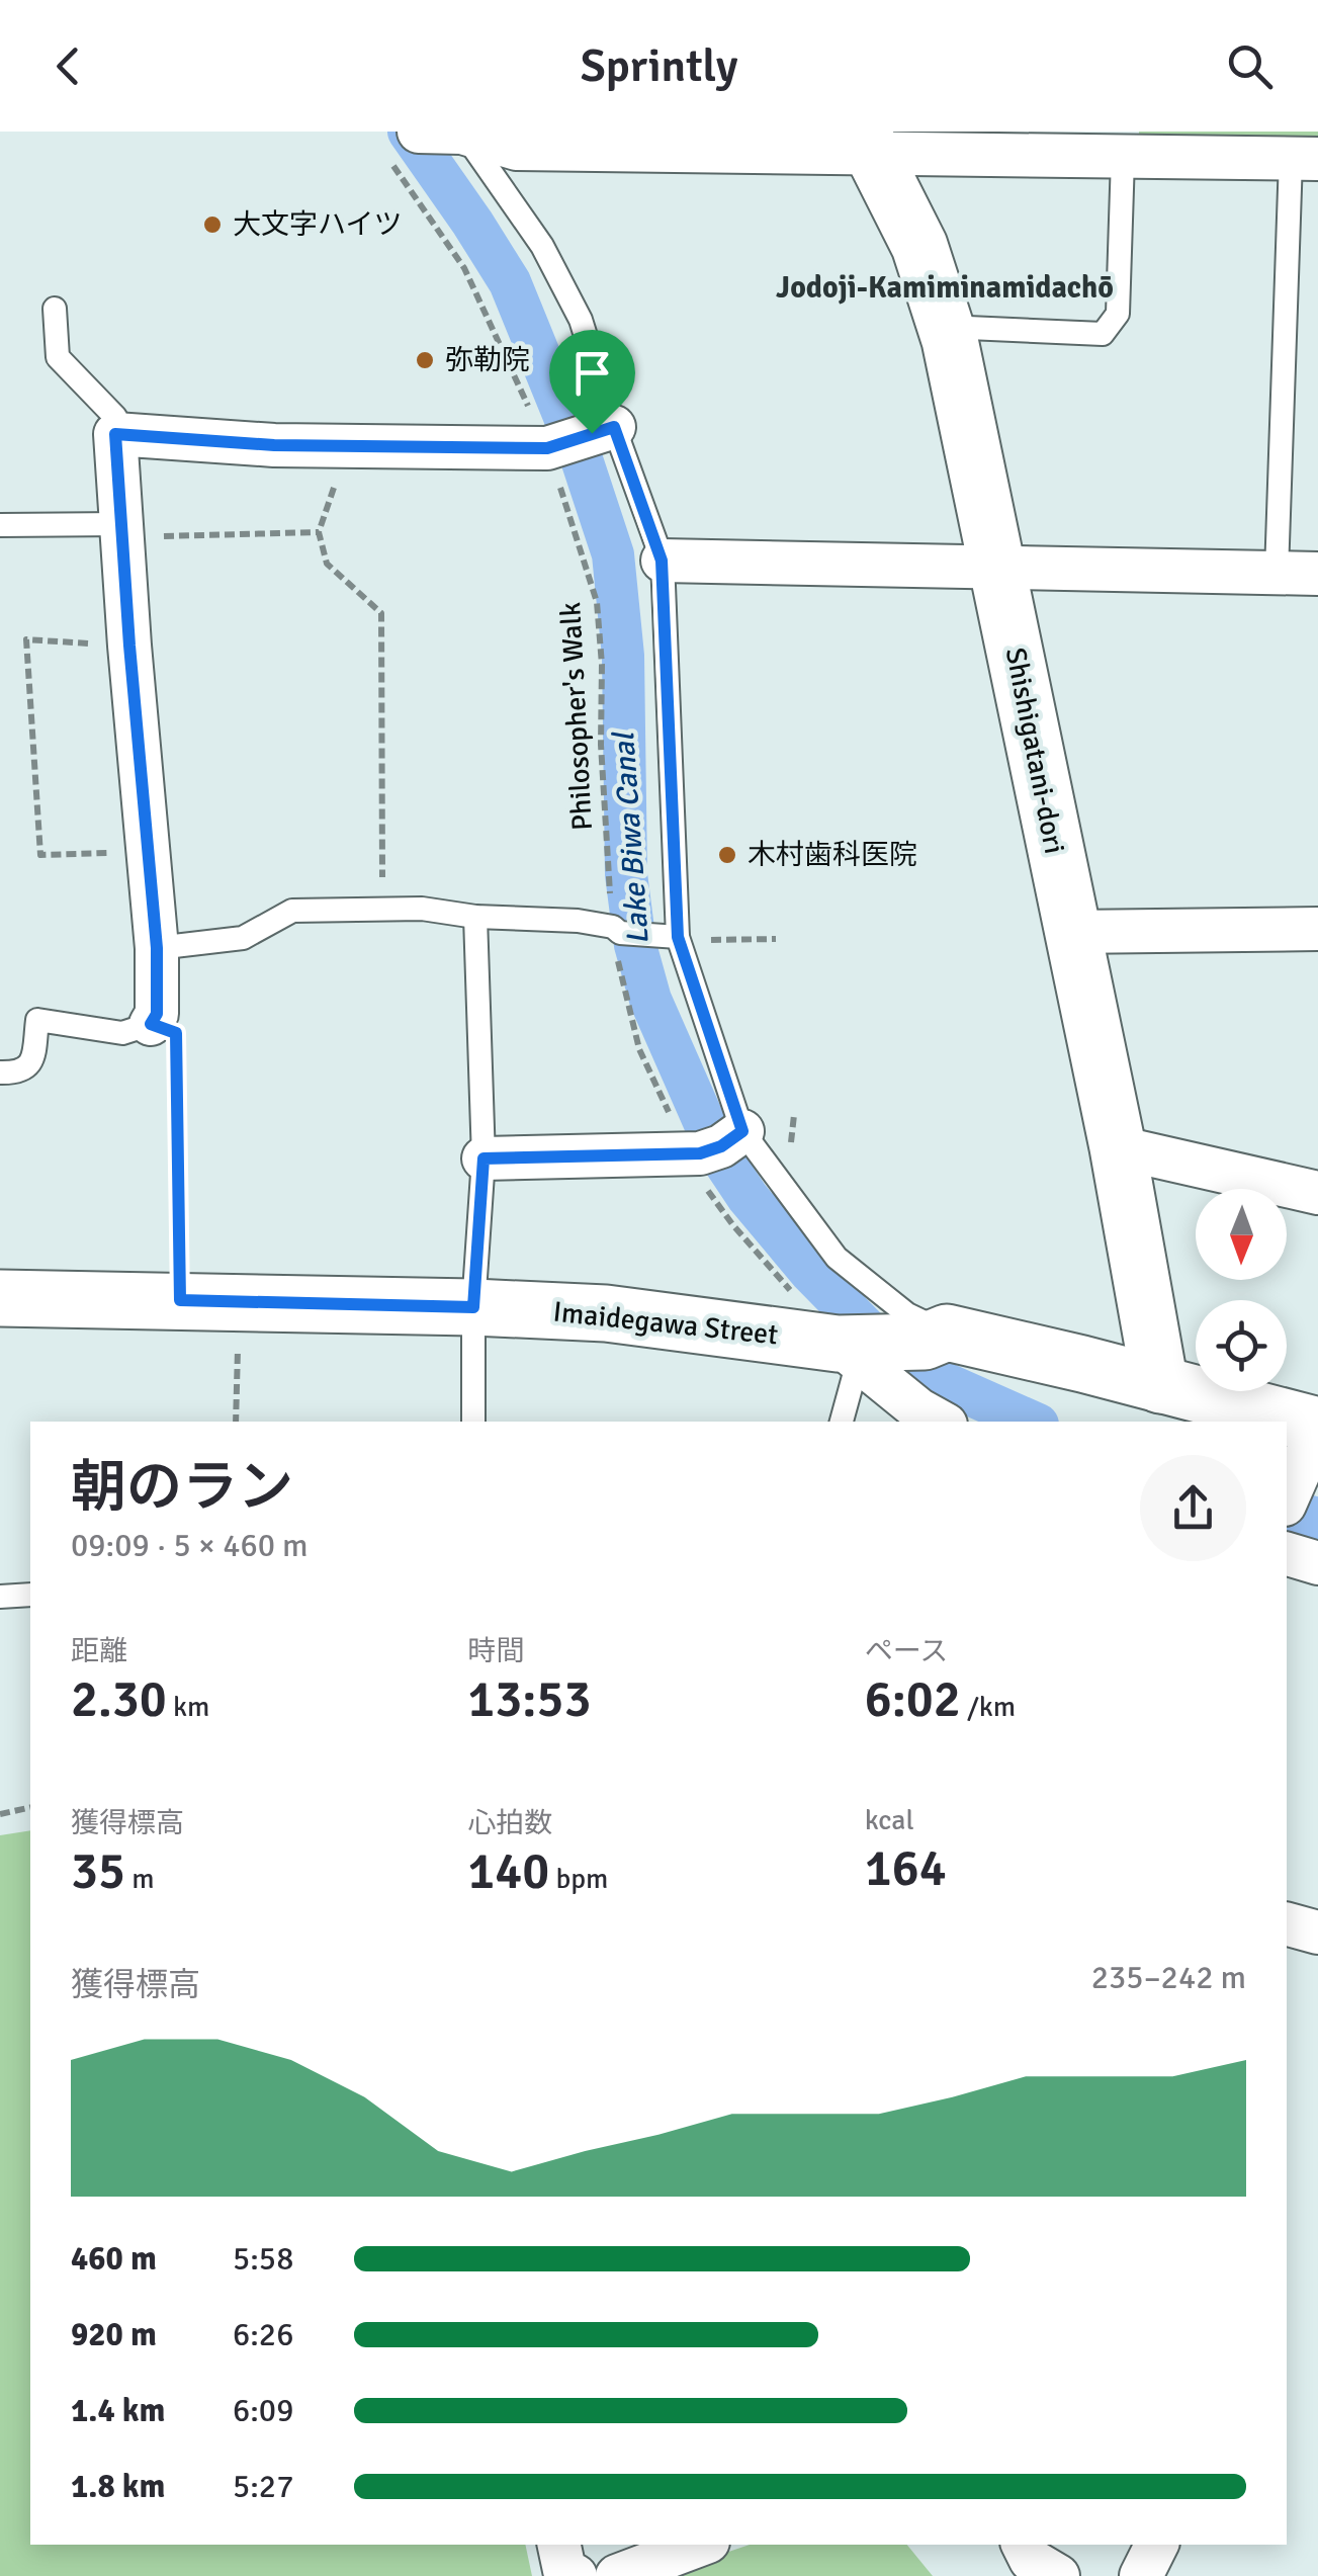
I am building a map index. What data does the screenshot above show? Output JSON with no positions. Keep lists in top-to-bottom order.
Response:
{
  "streets": {
    "street": ["Shishigatani-dori", "Imaidegawa Street"],
    "path": ["Philosopher's Walk"]
  },
  "crossings": [
    ["Shishigatani-dori", "Imaidegawa Street"]
  ],
  "districts": ["Jodoji-Kamiminamidachō"],
  "water": ["Lake Biwa Canal"],
  "places": ["大文字ハイツ", "弥勒院", "木村歯科医院"],
  "north": "bottom",
  "page": {
    "header": "Sprintly",
    "heading": ["朝のラン", "09:09 · 5 × 460 m"],
    "stats": [
      ["距離", "2.30 km"],
      ["時間", "13:53"],
      ["ペース", "6:02 /km"],
      ["獲得標高", "35 m"],
      ["心拍数", "140 bpm"],
      ["kcal", "164"]
    ],
    "chart": ["獲得標高", "235–242 m"],
    "list": [
      {
        "name": "460 m",
        "note": "5:58"
      },
      {
        "name": "920 m",
        "note": "6:26"
      },
      {
        "name": "1.4 km",
        "note": "6:09"
      },
      {
        "name": "1.8 km",
        "note": "5:27"
      }
    ]
  }
}
